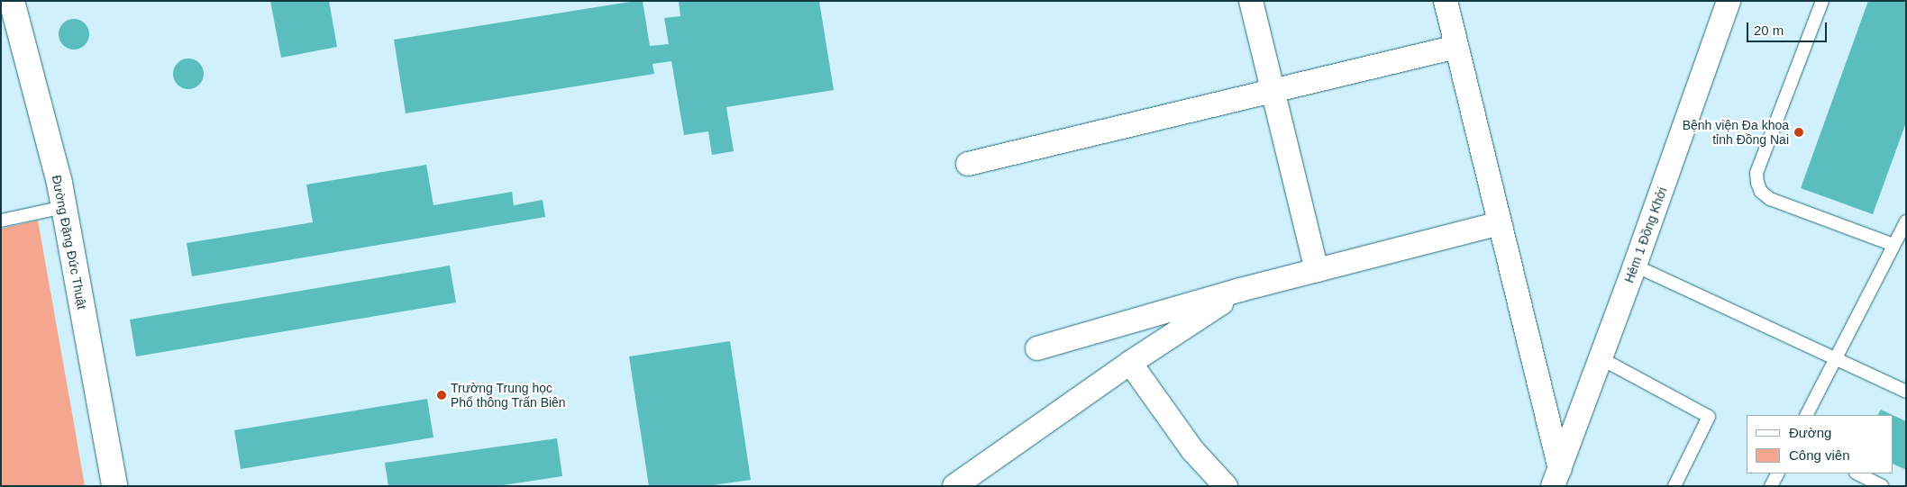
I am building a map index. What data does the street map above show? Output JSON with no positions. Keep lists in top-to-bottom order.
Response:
{
  "streets": {
    "street": ["Hẻm 1 Đồng Khởi", "Đường Đặng Đức Thuật"]
  },
  "places": ["Bệnh viện Đa khoa tỉnh Đồng Nai", "Trường Trung học Phổ thông Trấn Biên"],
  "legend": ["Đường", "Công viên"],
  "scale_bar": "20 m"
}
